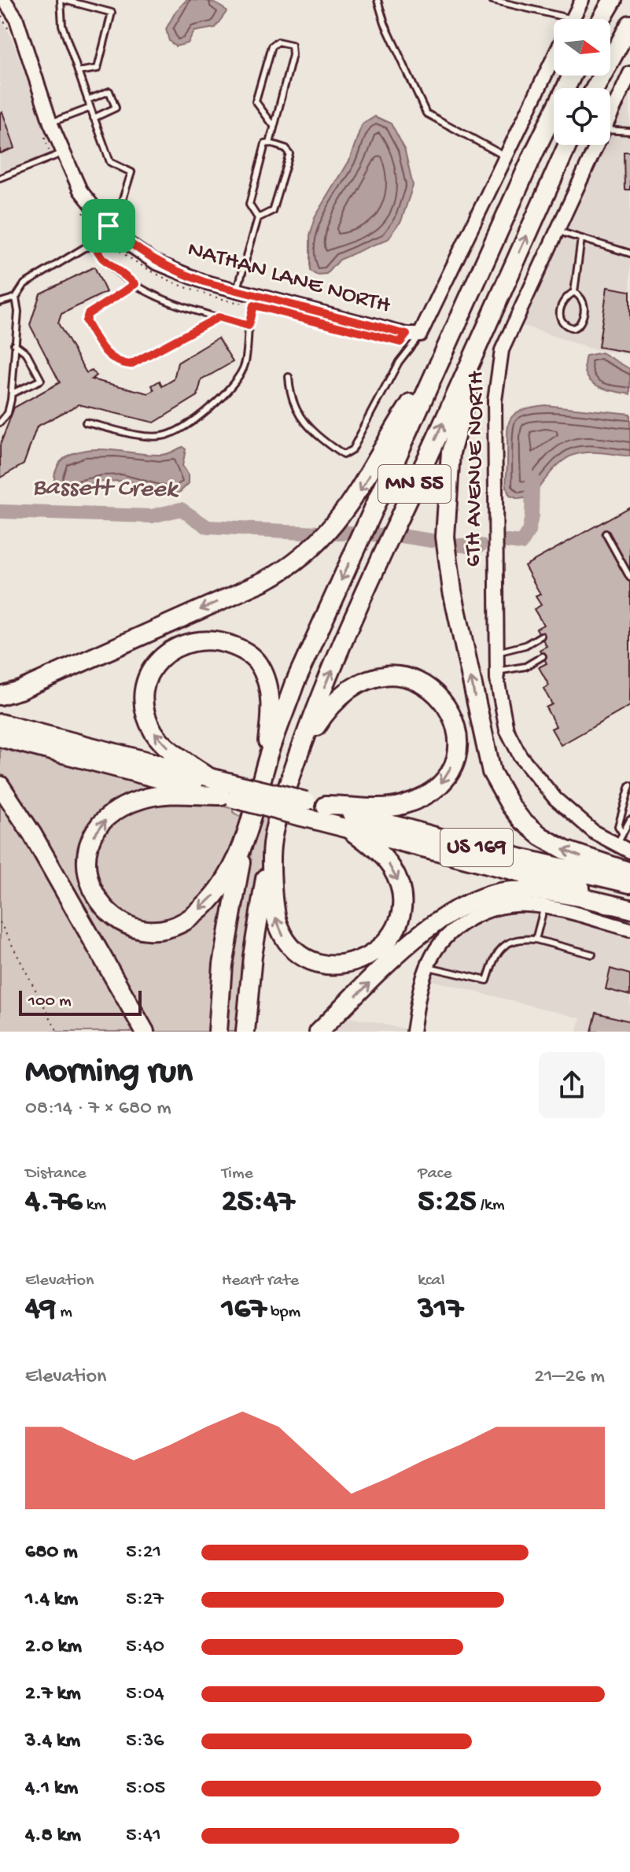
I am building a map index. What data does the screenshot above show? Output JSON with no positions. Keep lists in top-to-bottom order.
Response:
{
  "streets": {
    "highway": ["MN 55", "US 169"],
    "street": ["NATHAN LANE NORTH", "6TH AVENUE NORTH"]
  },
  "water": ["Bassett Creek"],
  "scale_bar": "100 m",
  "north": "right",
  "page": {
    "scale": "100 m",
    "heading": ["Morning run", "08:14 · 7 × 680 m"],
    "stats": [
      ["Distance", "4.76 km"],
      ["Time", "25:47"],
      ["Pace", "5:25 /km"],
      ["Elevation", "49 m"],
      ["Heart rate", "167 bpm"],
      ["kcal", "317"]
    ],
    "chart": ["Elevation", "21–26 m"],
    "list": [
      {
        "name": "680 m",
        "note": "5:21"
      },
      {
        "name": "1.4 km",
        "note": "5:27"
      },
      {
        "name": "2.0 km",
        "note": "5:40"
      },
      {
        "name": "2.7 km",
        "note": "5:04"
      },
      {
        "name": "3.4 km",
        "note": "5:36"
      },
      {
        "name": "4.1 km",
        "note": "5:05"
      },
      {
        "name": "4.8 km",
        "note": "5:41"
      }
    ]
  }
}
